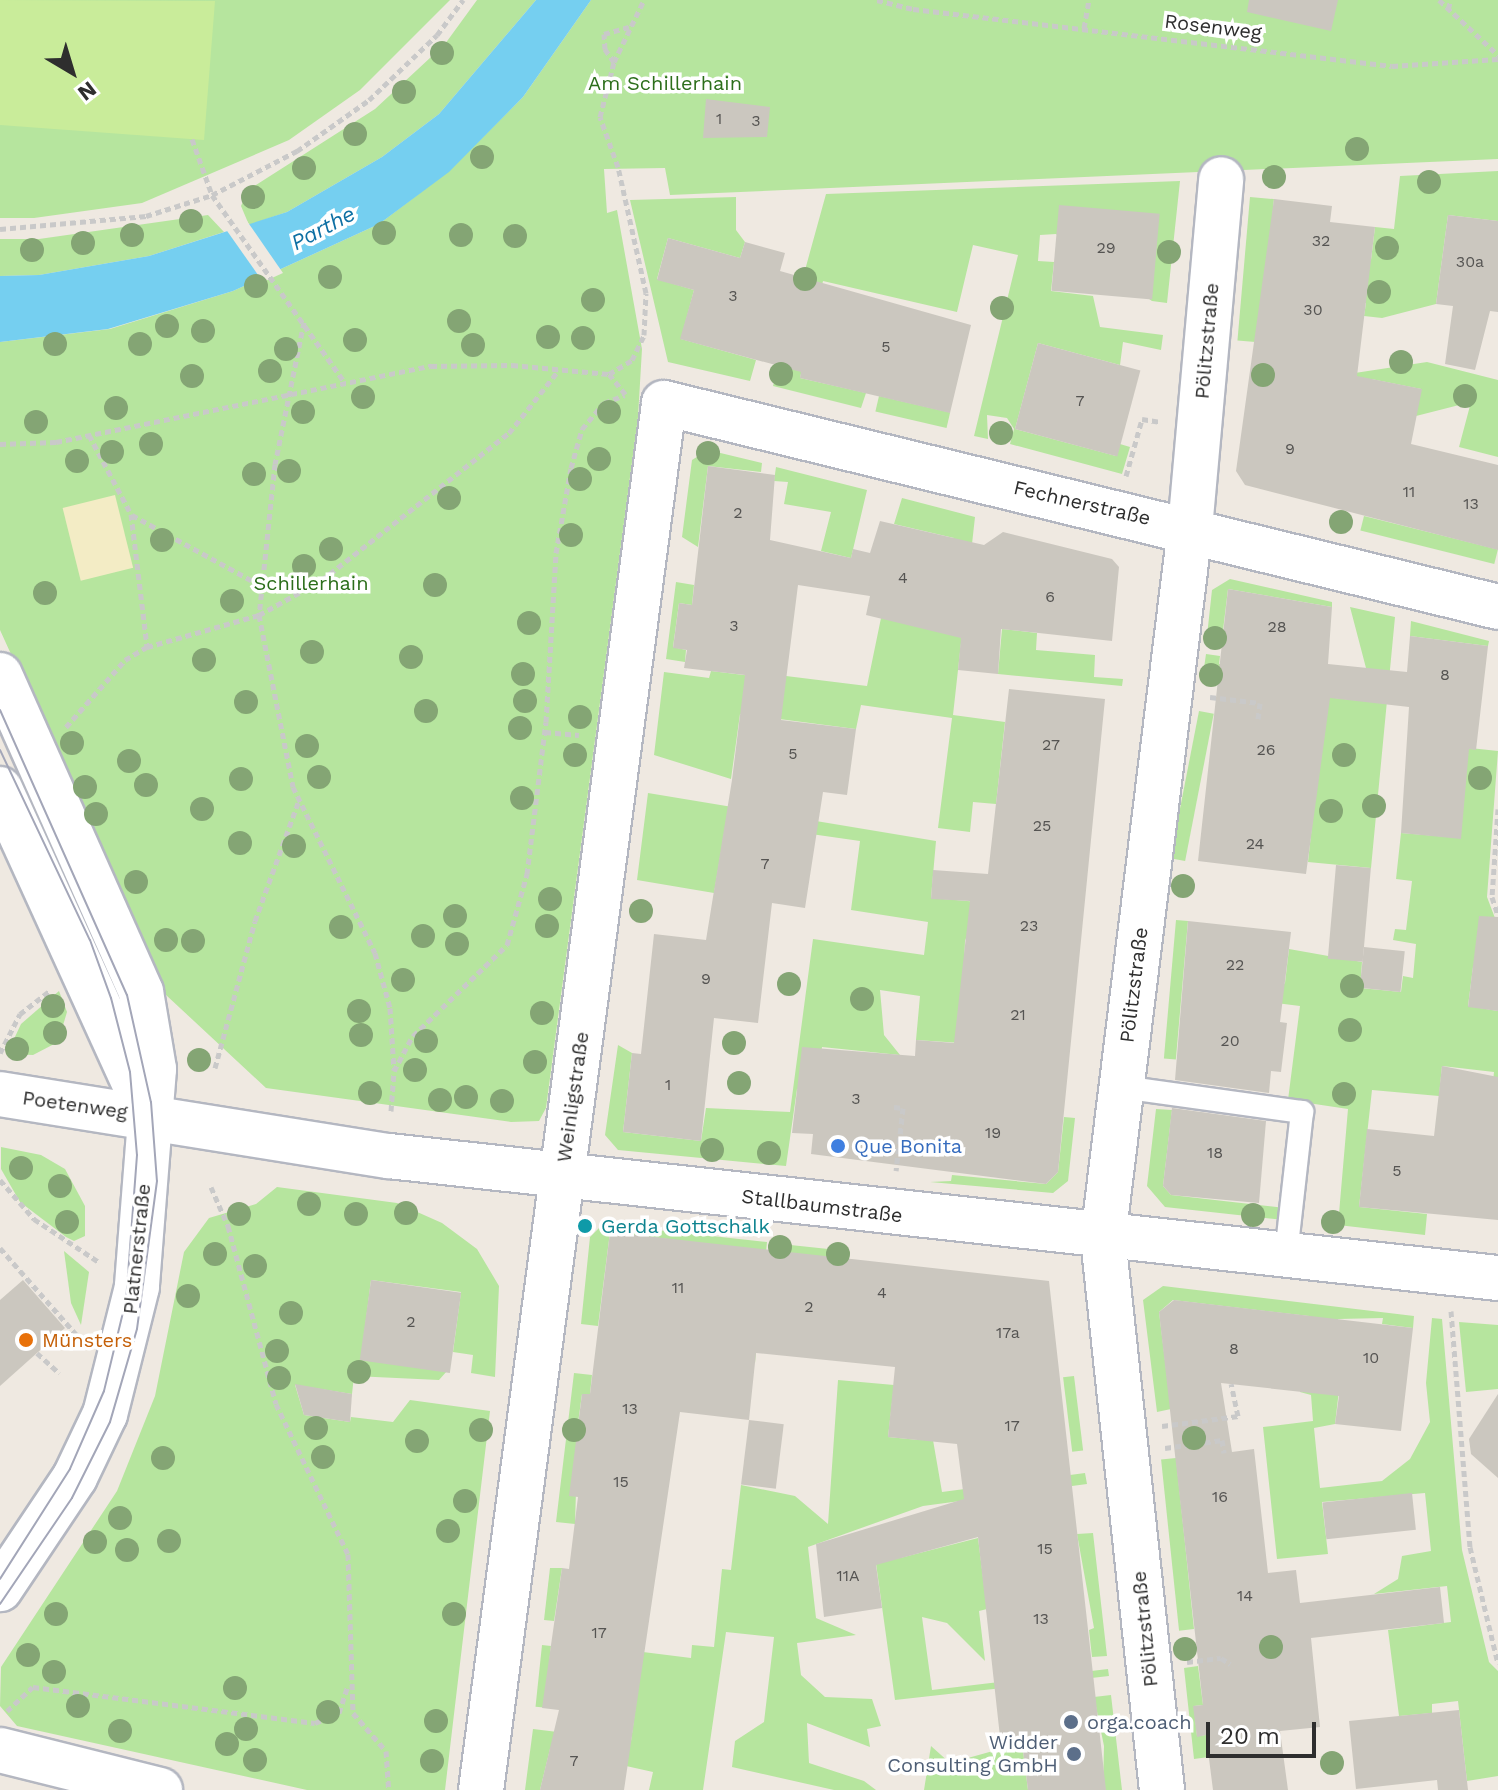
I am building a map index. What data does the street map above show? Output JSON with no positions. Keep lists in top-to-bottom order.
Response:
{
  "streets": {
    "street": [
      "Pölitzstraße",
      "Fechnerstraße",
      "Weinligstraße",
      "Poetenweg",
      "Stallbaumstraße",
      "Platnerstraße"
    ],
    "path": ["Rosenweg"]
  },
  "crossings": [
    ["Pölitzstraße", "Fechnerstraße"],
    ["Pölitzstraße", "Stallbaumstraße"],
    ["Fechnerstraße", "Weinligstraße"],
    ["Weinligstraße", "Stallbaumstraße"],
    ["Poetenweg", "Stallbaumstraße"],
    ["Poetenweg", "Platnerstraße"],
    ["Stallbaumstraße", "Platnerstraße"]
  ],
  "water": ["Parthe"],
  "parks": ["Am Schillerhain", "Schillerhain"],
  "places": [
    "Que Bonita",
    "Gerda Gottschalk",
    "Münsters",
    "orga.coach",
    "Widder Consulting GmbH"
  ],
  "house_numbers": [
    "1",
    "3",
    "32",
    "29",
    "30a",
    "3",
    "30",
    "5",
    "7",
    "9",
    "11",
    "13",
    "2",
    "4",
    "6",
    "3",
    "28",
    "8",
    "27",
    "26",
    "5",
    "25",
    "24",
    "7",
    "23",
    "22",
    "9",
    "21",
    "20",
    "1",
    "3",
    "19",
    "18",
    "5",
    "11",
    "4",
    "2",
    "2",
    "17a",
    "8",
    "10",
    "13",
    "17",
    "15",
    "16",
    "15",
    "11A",
    "14",
    "13",
    "17",
    "7"
  ],
  "scale_bar": "20 m",
  "north": "bottom right"
}
